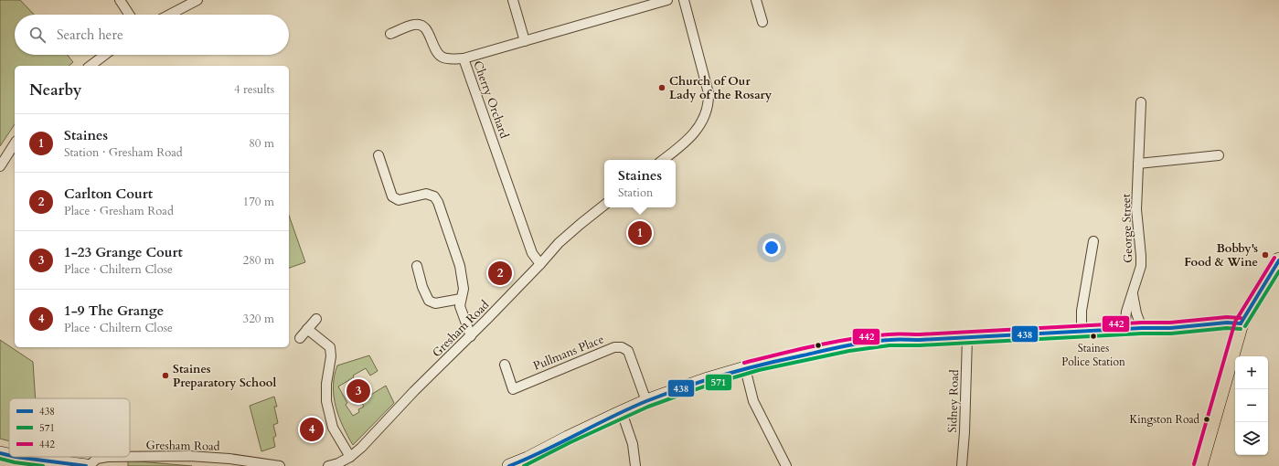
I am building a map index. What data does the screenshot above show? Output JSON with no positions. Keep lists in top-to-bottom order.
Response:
{
  "streets": {
    "street": [
      "Cherry Orchard",
      "George Street",
      "Gresham Road",
      "Pullmans Place",
      "Sidney Road"
    ]
  },
  "crossings": [
    ["Cherry Orchard", "Gresham Road"]
  ],
  "places": [
    "Church of Our Lady of the Rosary",
    "Bobby's Food & Wine",
    "Staines Police Station",
    "Staines Preparatory School",
    "Kingston Road"
  ],
  "lines": ["transit line 442", "transit line 438", "transit line 571"],
  "legend": ["438", "571", "442"],
  "page": {
    "search": "Search here",
    "heading": ["Nearby", "4 results"],
    "list": [
      {
        "mark": "1",
        "name": "Staines",
        "note": "Station · Gresham Road",
        "value": "80 m"
      },
      {
        "mark": "2",
        "name": "Carlton Court",
        "note": "Place · Gresham Road",
        "value": "170 m"
      },
      {
        "mark": "3",
        "name": "1-23 Grange Court",
        "note": "Place · Chiltern Close",
        "value": "280 m"
      },
      {
        "mark": "4",
        "name": "1-9 The Grange",
        "note": "Place · Chiltern Close",
        "value": "320 m"
      }
    ],
    "popup": ["Staines", "Station"],
    "pins": [
      "1",
      "2",
      "3",
      "4"
    ],
    "map_buttons": ["+", "−"]
  }
}
